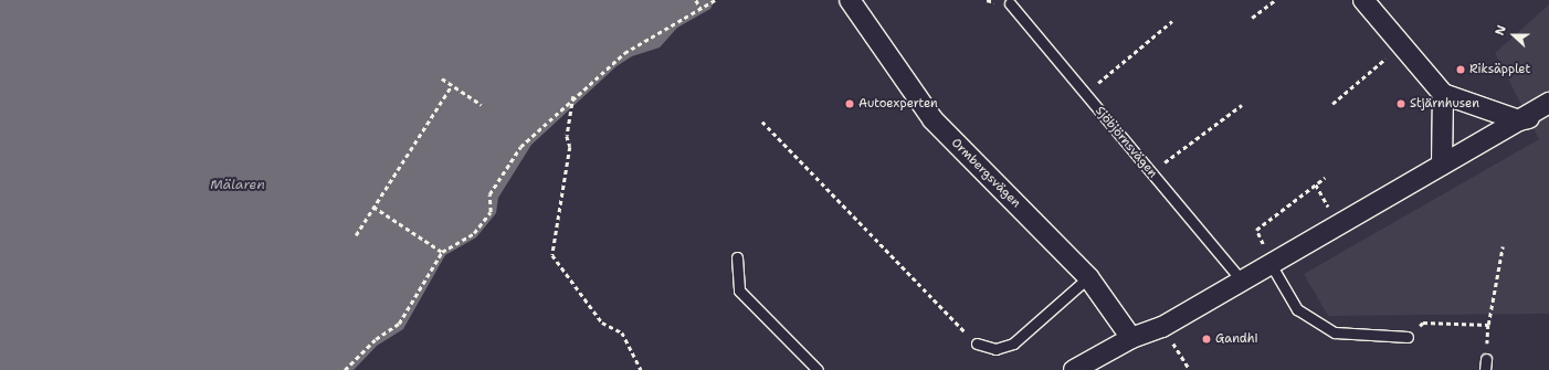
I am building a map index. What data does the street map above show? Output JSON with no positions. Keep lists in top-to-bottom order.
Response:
{
  "streets": {
    "street": ["Ormbergsvägen"],
    "lane": ["Sjöbjörnsvägen"]
  },
  "water": ["Mälaren"],
  "places": [
    "Riksäpplet",
    "Autoexperten",
    "Stjärnhusen",
    "Gandhi"
  ],
  "north": "left"
}
